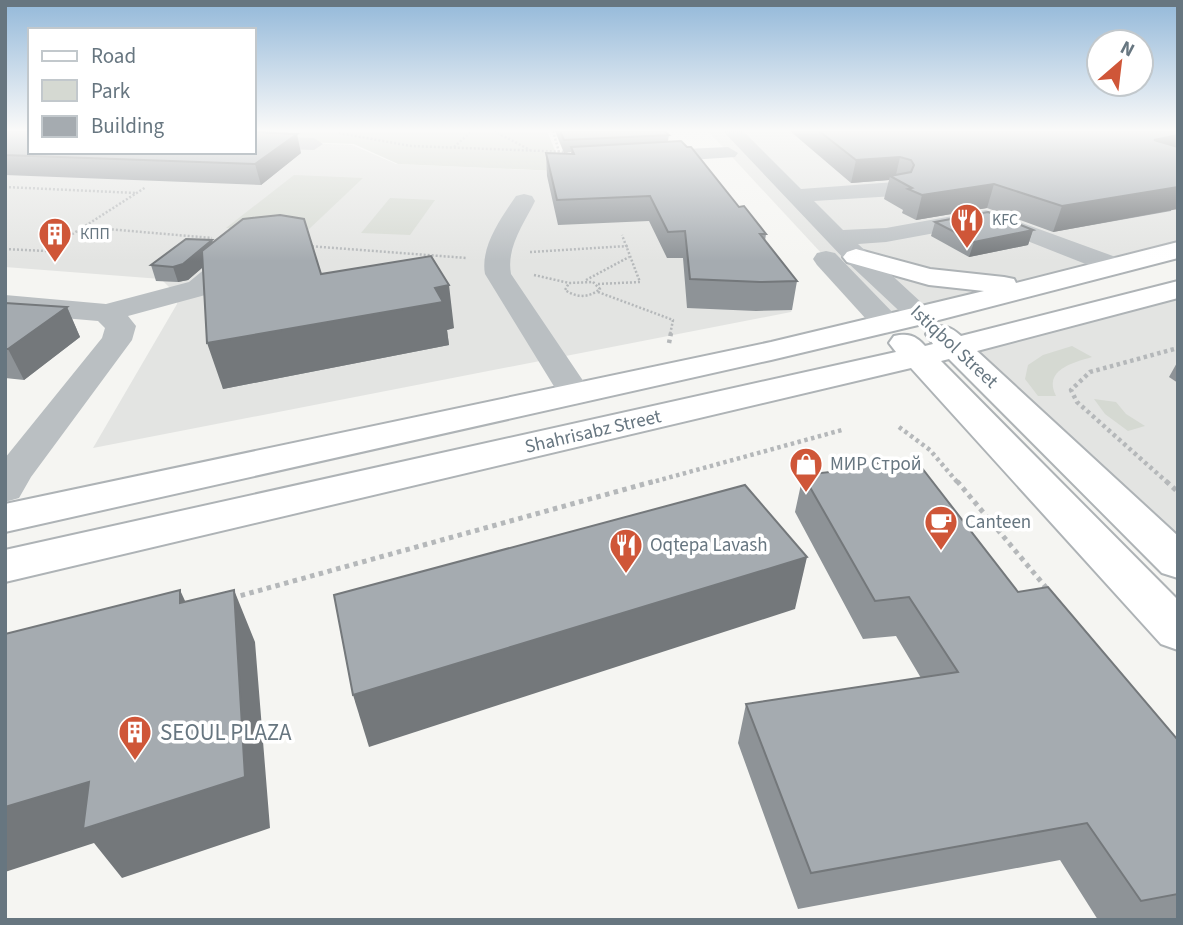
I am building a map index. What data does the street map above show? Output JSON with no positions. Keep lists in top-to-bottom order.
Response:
{
  "streets": {
    "main road": ["Istiqbol Street", "Shahrisabz Street"]
  },
  "crossings": [
    ["Istiqbol Street", "Shahrisabz Street"]
  ],
  "places": {
    "restaurant": ["KFC", "Oqtepa Lavash"],
    "building": ["КПП", "SEOUL PLAZA"],
    "shop": ["МИР Строй"],
    "cafe": ["Canteen"]
  },
  "legend": ["Road", "Park", "Building"],
  "north": "top right"
}
